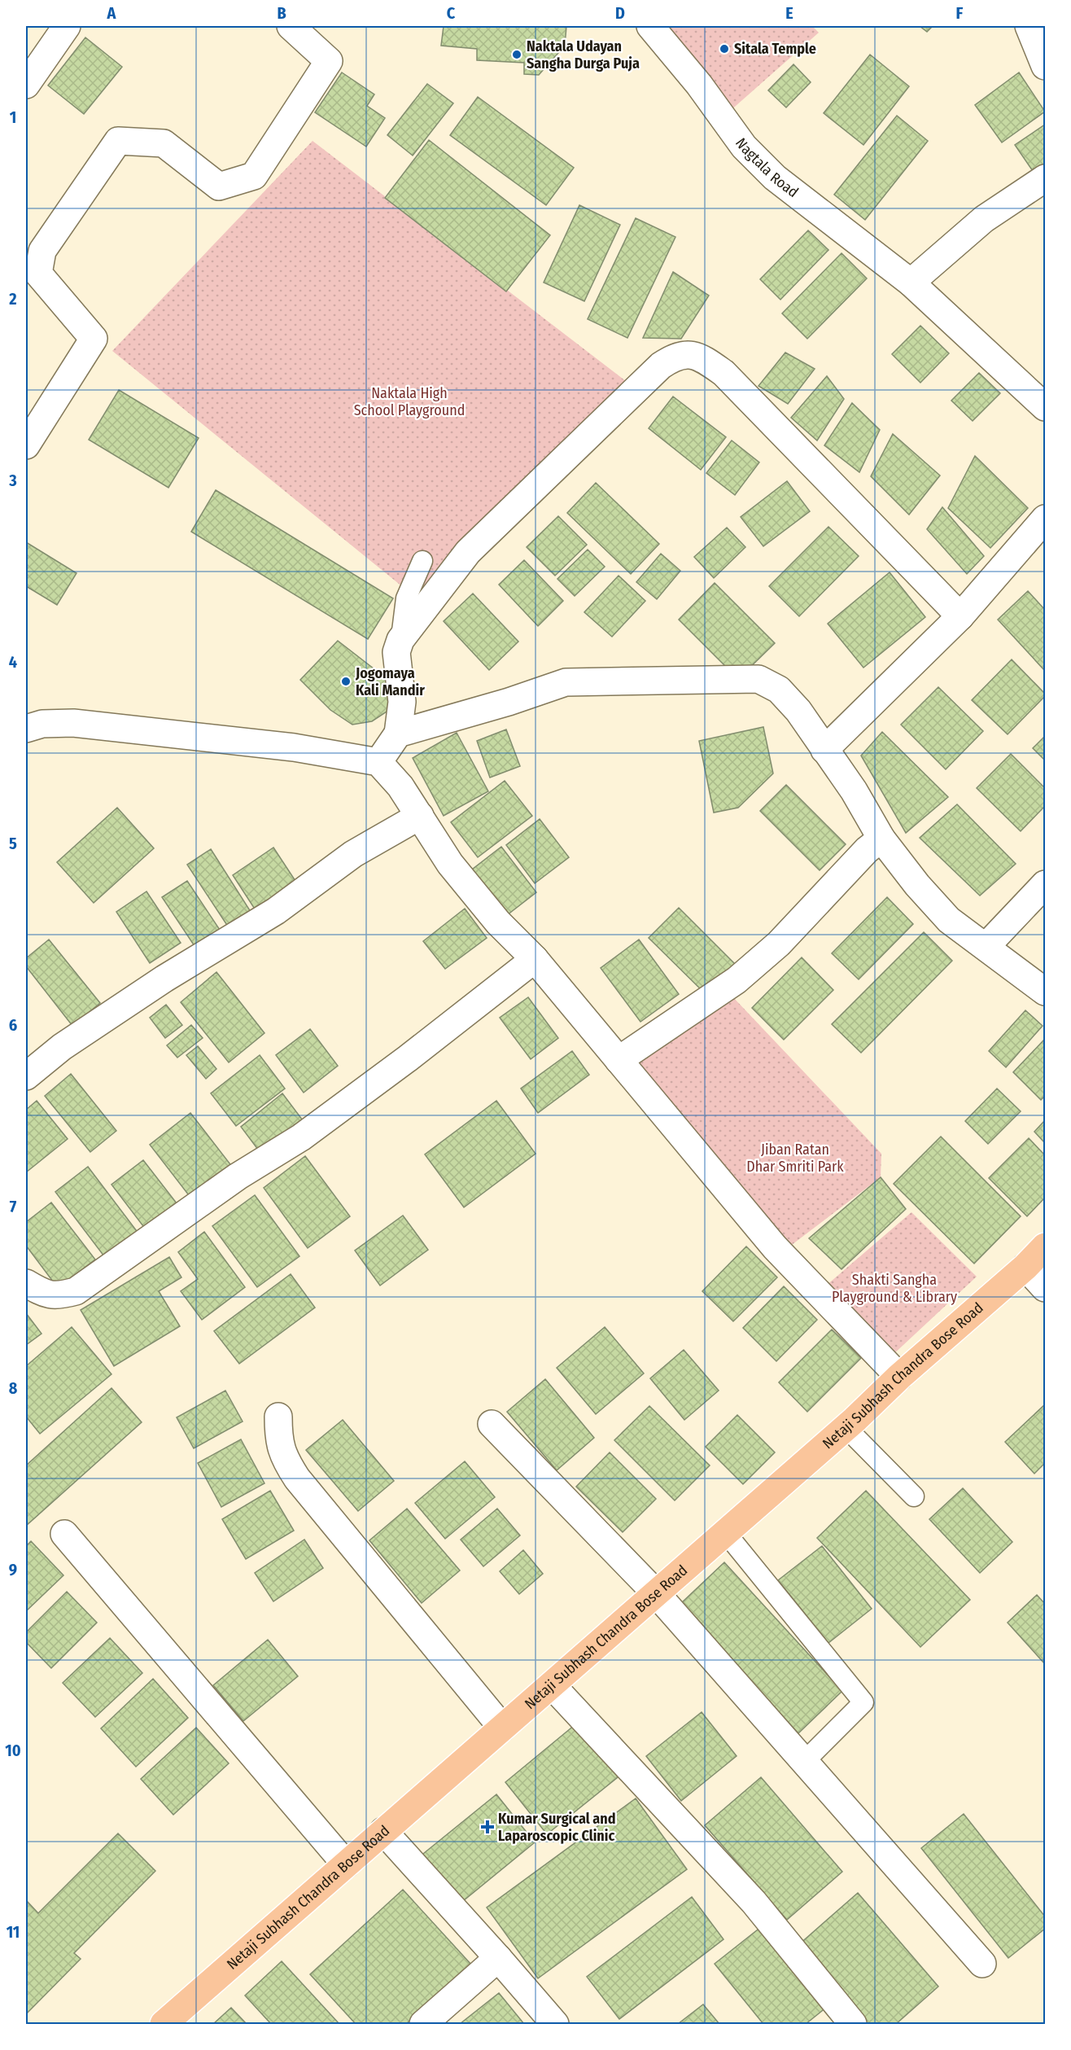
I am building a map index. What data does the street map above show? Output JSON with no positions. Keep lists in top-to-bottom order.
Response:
{
  "streets": {
    "main road": ["Netaji Subhash Chandra Bose Road"],
    "street": ["Nagtala Road"]
  },
  "parks": ["Naktala High School Playground", "Jiban Ratan Dhar Smriti Park", "Shakti Sangha Playground & Library"],
  "places": {
    "other": ["Sitala Temple", "Naktala Udayan Sangha Durga Puja", "Jogomaya Kali Mandir"],
    "health": ["Kumar Surgical and Laparoscopic Clinic"]
  },
  "grid": {
    "columns": [
      "A",
      "B",
      "C",
      "D",
      "E",
      "F"
    ],
    "rows": [
      "1",
      "2",
      "3",
      "4",
      "5",
      "6",
      "7",
      "8",
      "9",
      "10",
      "11"
    ]
  }
}
